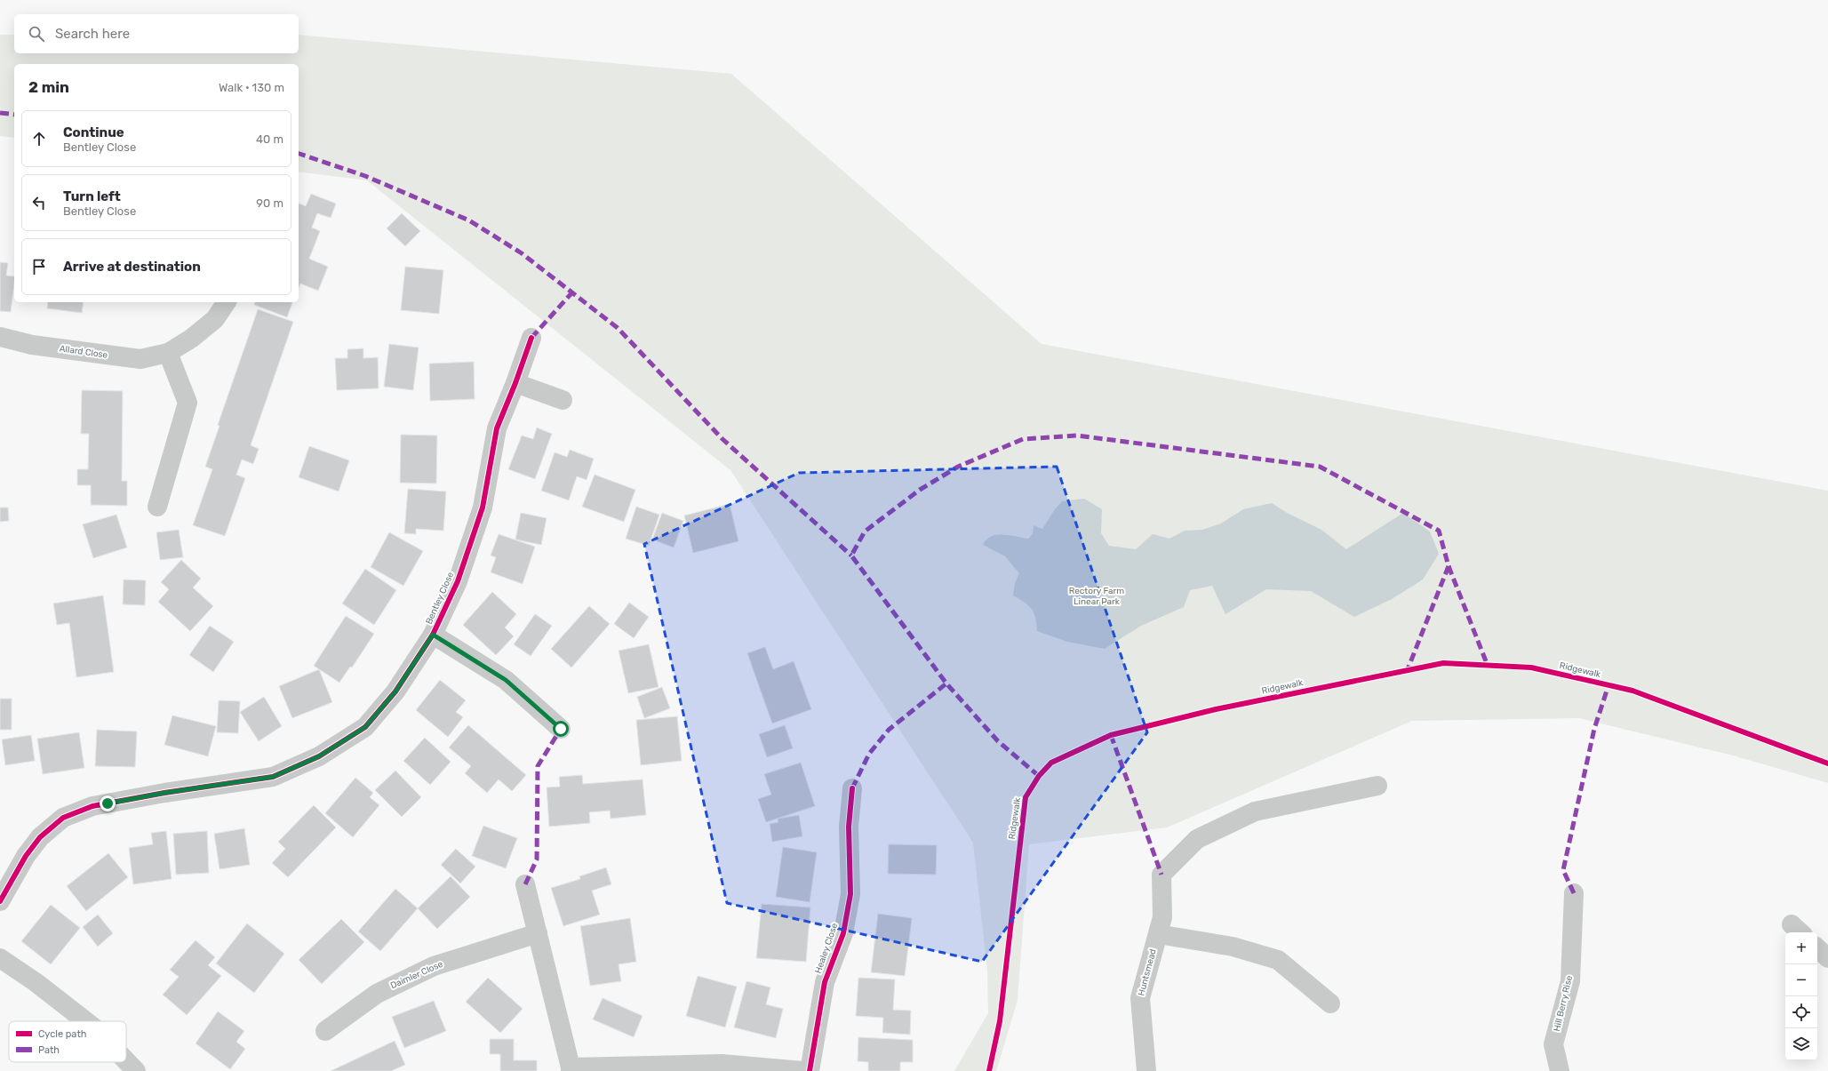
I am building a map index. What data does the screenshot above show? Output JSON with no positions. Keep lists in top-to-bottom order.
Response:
{
  "streets": {
    "street": [
      "Allard Close",
      "Bentley Close",
      "Healey Close",
      "Huntsmead",
      "Daimler Close",
      "Hill Berry Rise"
    ],
    "cycle path": ["Ridgewalk"]
  },
  "parks": ["Rectory Farm Linear Park"],
  "legend": ["Cycle path", "Path"],
  "page": {
    "search": "Search here",
    "heading": ["2 min", "Walk · 130 m"],
    "list": [
      ["Continue", "Bentley Close", "40 m"],
      ["Turn left", "Bentley Close", "90 m"],
      "Arrive at destination"
    ],
    "map_buttons": ["+", "−"]
  }
}
